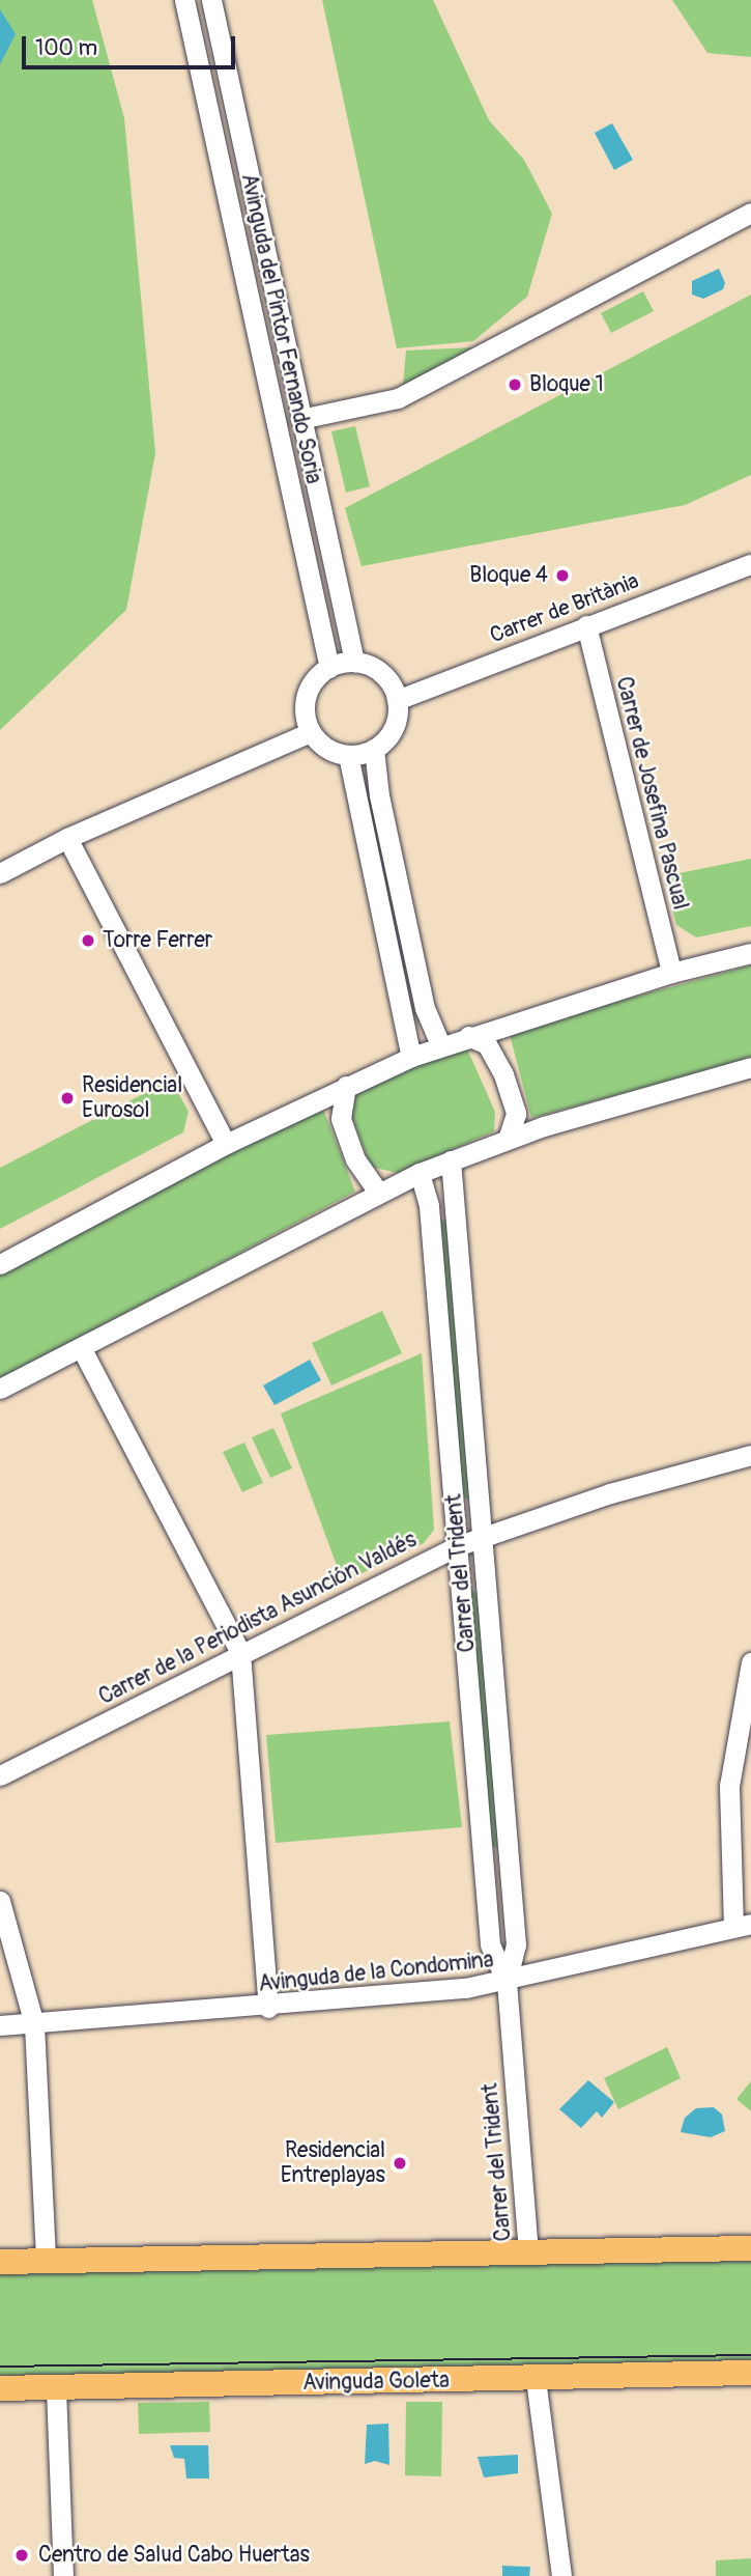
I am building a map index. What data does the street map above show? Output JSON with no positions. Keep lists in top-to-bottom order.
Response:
{
  "streets": {
    "main road": ["Avinguda Goleta"],
    "street": [
      "Avinguda del Pintor Fernando Soria",
      "Carrer de Britània",
      "Carrer de Josefina Pascual",
      "Carrer del Trident",
      "Carrer de la Periodista Asunción Valdés",
      "Avinguda de la Condomina"
    ]
  },
  "crossings": [
    ["Avinguda del Pintor Fernando Soria", "Carrer de Britània"],
    ["Carrer de Britània", "Carrer de Josefina Pascual"],
    ["Carrer del Trident", "Carrer de la Periodista Asunción Valdés"],
    ["Carrer del Trident", "Avinguda de la Condomina"]
  ],
  "places": [
    "Bloque 1",
    "Bloque 4",
    "Torre Ferrer",
    "Residencial Eurosol",
    "Residencial Entreplayas",
    "Centro de Salud Cabo Huertas"
  ],
  "scale_bar": "100 m"
}
